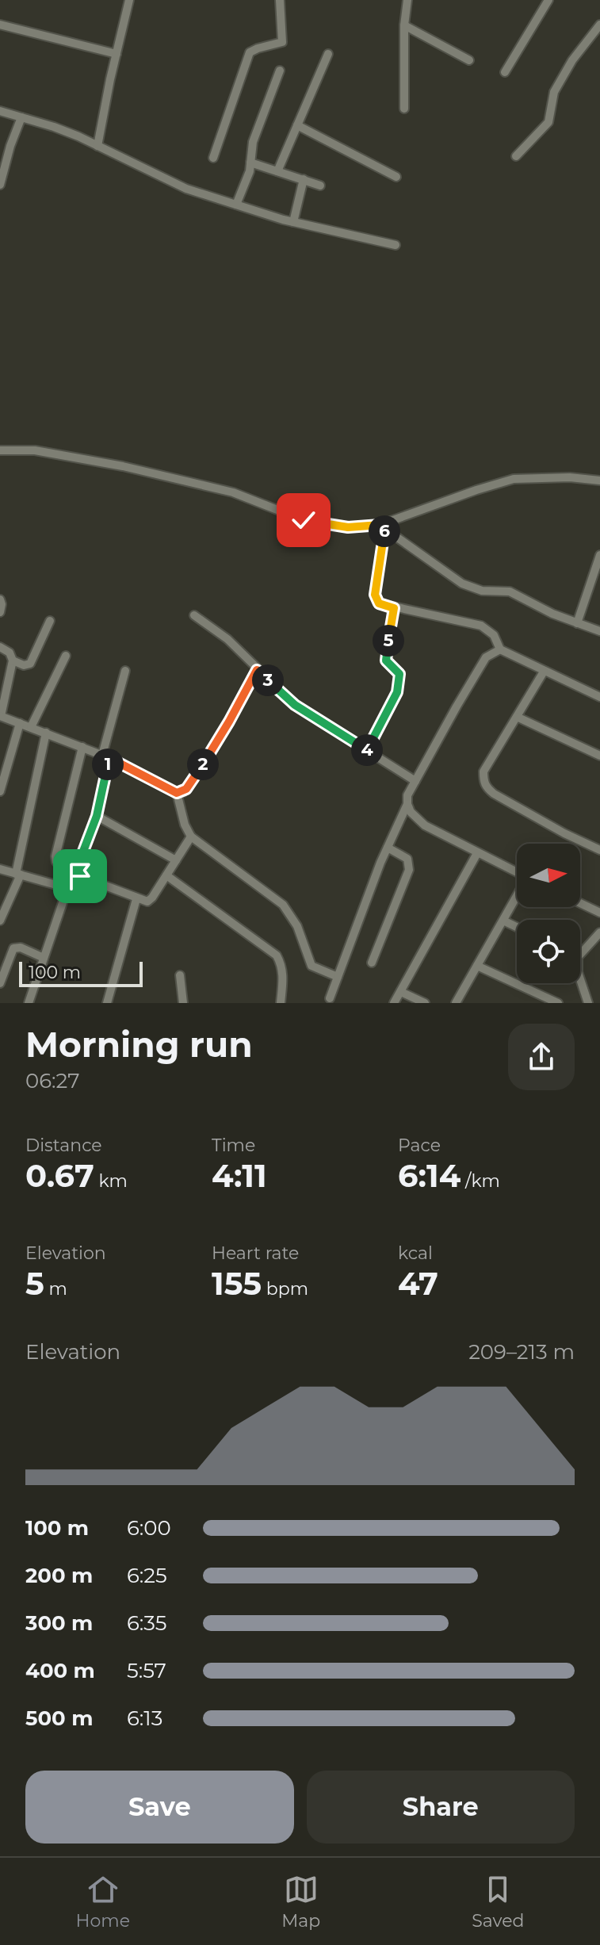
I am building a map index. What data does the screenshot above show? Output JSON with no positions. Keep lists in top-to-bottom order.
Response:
{
  "scale_bar": "100 m",
  "north": "right",
  "page": {
    "pins": [
      "6",
      "5",
      "3",
      "4",
      "1",
      "2"
    ],
    "scale": "100 m",
    "heading": ["Morning run", "06:27"],
    "stats": [
      ["Distance", "0.67 km"],
      ["Time", "4:11"],
      ["Pace", "6:14 /km"],
      ["Elevation", "5 m"],
      ["Heart rate", "155 bpm"],
      ["kcal", "47"]
    ],
    "chart": ["Elevation", "209–213 m"],
    "list": [
      {
        "name": "100 m",
        "note": "6:00"
      },
      {
        "name": "200 m",
        "note": "6:25"
      },
      {
        "name": "300 m",
        "note": "6:35"
      },
      {
        "name": "400 m",
        "note": "5:57"
      },
      {
        "name": "500 m",
        "note": "6:13"
      }
    ],
    "buttons": ["Save", "Share"],
    "tabs": ["Home", "Map", "Saved"]
  }
}
